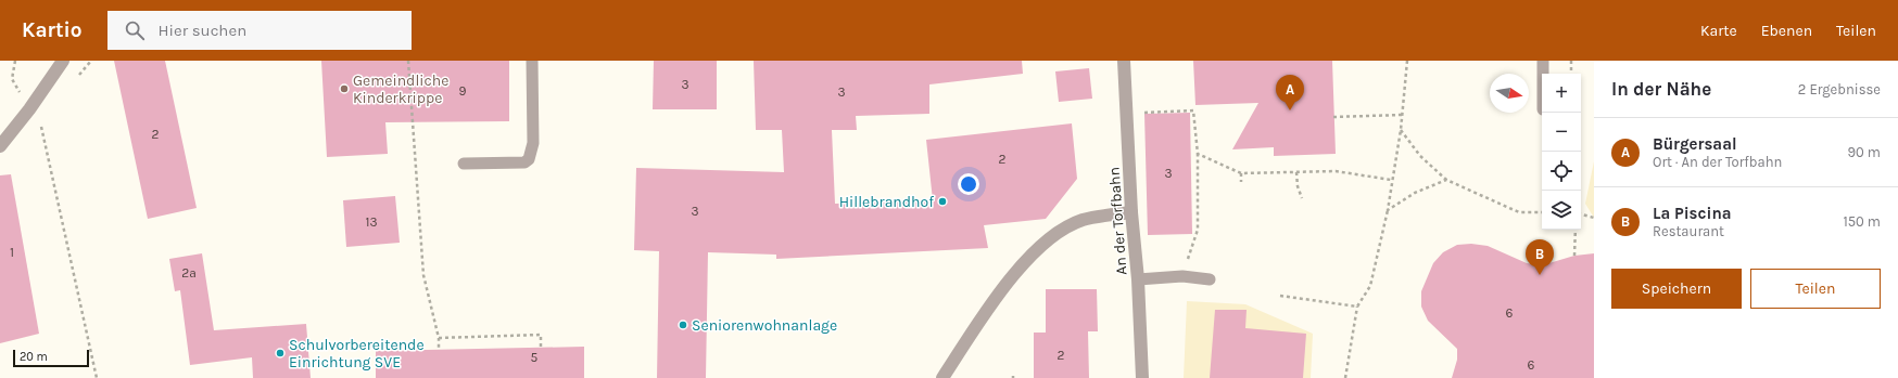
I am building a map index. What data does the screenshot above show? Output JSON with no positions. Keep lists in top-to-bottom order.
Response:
{
  "streets": {
    "street": ["An der Torfbahn"]
  },
  "places": [
    "Gemeindliche Kinderkrippe",
    "Hillebrandhof",
    "Seniorenwohnanlage",
    "Schulvorbereitende Einrichtung SVE"
  ],
  "house_numbers": [
    "3",
    "9",
    "3",
    "2",
    "2",
    "3",
    "3",
    "13",
    "1",
    "2a",
    "6",
    "2",
    "5",
    "6"
  ],
  "scale_bar": "20 m",
  "north": "right",
  "page": {
    "header": "Kartio",
    "search": "Hier suchen",
    "nav": ["Karte", "Ebenen", "Teilen"],
    "heading": ["In der Nähe", "2 Ergebnisse"],
    "map_buttons": ["+", "−"],
    "pins": ["A", "B"],
    "list": [
      {
        "mark": "A",
        "name": "Bürgersaal",
        "note": "Ort · An der Torfbahn",
        "value": "90 m"
      },
      {
        "mark": "B",
        "name": "La Piscina",
        "note": "Restaurant",
        "value": "150 m"
      }
    ],
    "buttons": ["Speichern", "Teilen"],
    "scale": "20 m"
  }
}
